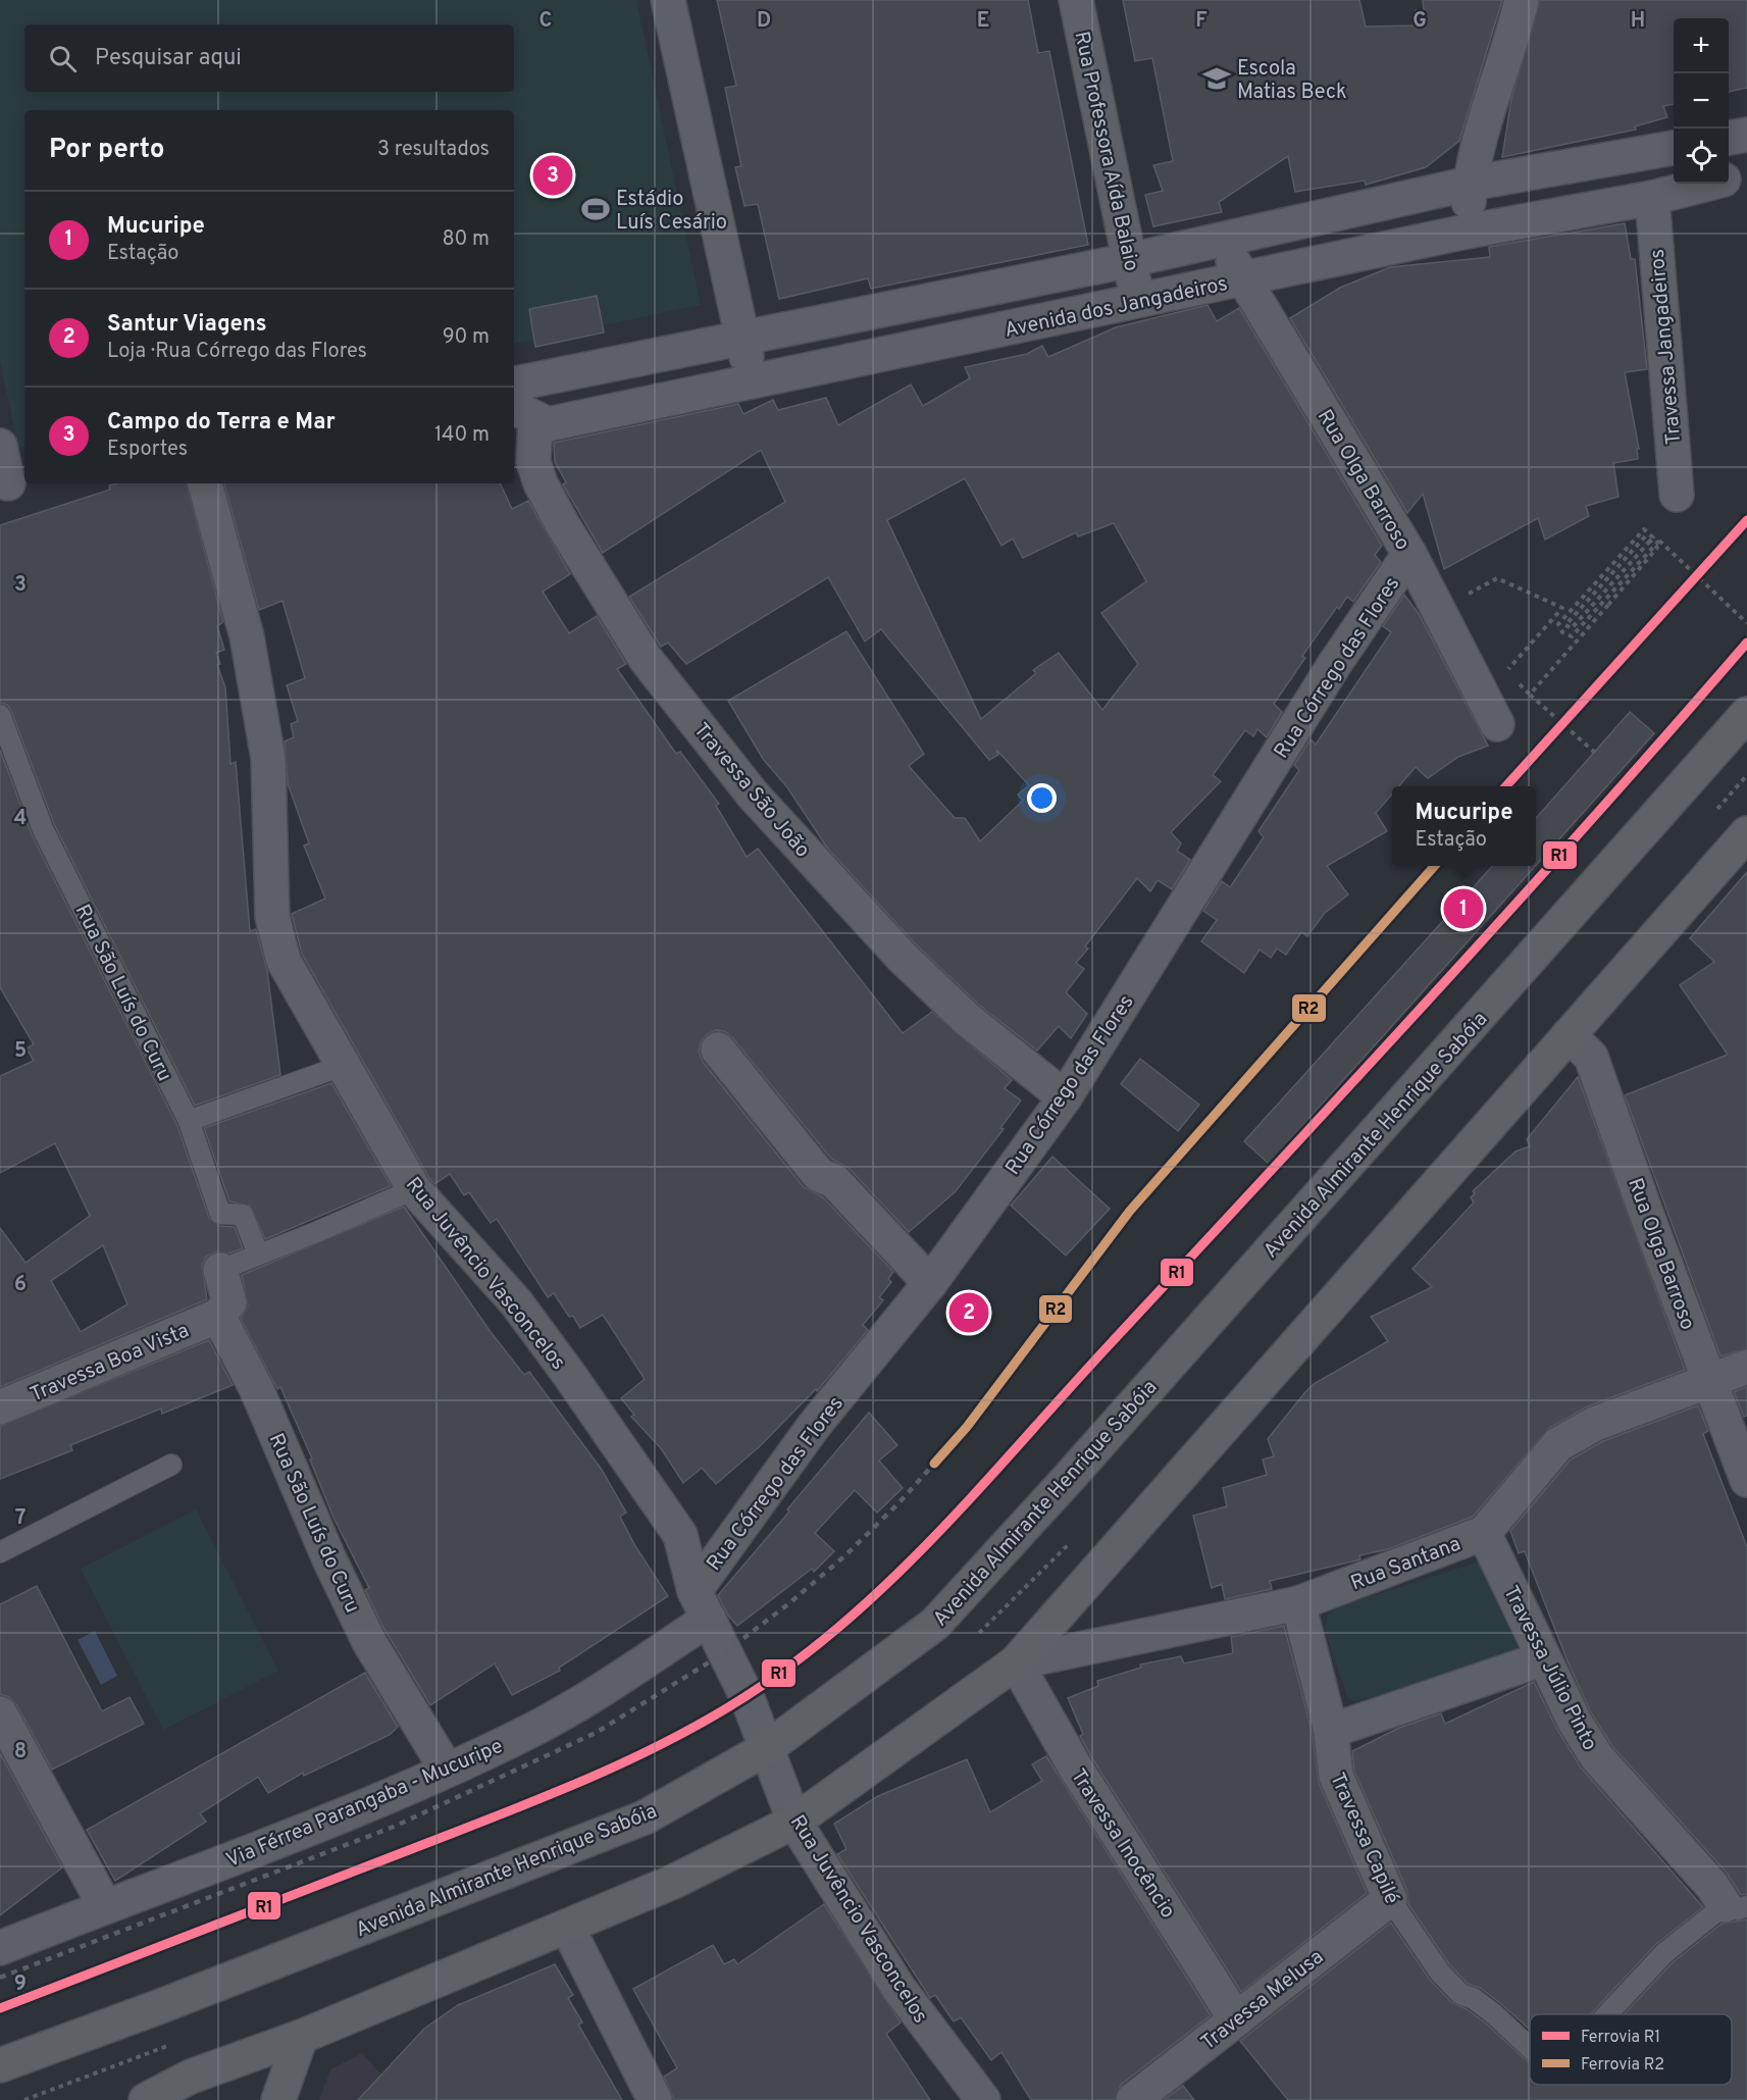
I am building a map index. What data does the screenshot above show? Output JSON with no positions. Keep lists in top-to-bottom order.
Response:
{
  "streets": {
    "highway": ["Avenida Almirante Henrique Sabóia"],
    "street": [
      "Rua Professora Aída Balaio",
      "Avenida dos Jangadeiros",
      "Travessa Jangadeiros",
      "Rua Olga Barroso",
      "Rua Córrego das Flores",
      "Travessa São João",
      "Rua São Luís do Curu",
      "Rua Juvêncio Vasconcelos",
      "Travessa Boa Vista",
      "Rua Santana",
      "Travessa Júlio Pinto",
      "Via Férrea Parangaba - Mucuripe",
      "Travessa Capilé",
      "Travessa Inocêncio",
      "Travessa Melusa"
    ]
  },
  "crossings": [
    ["Rua Professora Aída Balaio", "Avenida dos Jangadeiros"],
    ["Avenida dos Jangadeiros", "Travessa Jangadeiros"],
    ["Avenida dos Jangadeiros", "Rua Olga Barroso"],
    ["Avenida dos Jangadeiros", "Travessa São João"],
    ["Rua Olga Barroso", "Rua Córrego das Flores"],
    ["Rua Olga Barroso", "Rua Santana"],
    ["Rua Córrego das Flores", "Travessa São João"],
    ["Rua Córrego das Flores", "Rua Juvêncio Vasconcelos"],
    ["Rua Córrego das Flores", "Via Férrea Parangaba - Mucuripe"],
    ["Rua São Luís do Curu", "Travessa Boa Vista"],
    ["Rua São Luís do Curu", "Via Férrea Parangaba - Mucuripe"],
    ["Avenida Almirante Henrique Sabóia", "Rua Juvêncio Vasconcelos"],
    ["Rua Juvêncio Vasconcelos", "Via Férrea Parangaba - Mucuripe"],
    ["Rua Santana", "Travessa Júlio Pinto"],
    ["Rua Santana", "Travessa Capilé"],
    ["Rua Santana", "Travessa Inocêncio"],
    ["Travessa Júlio Pinto", "Travessa Capilé"],
    ["Travessa Capilé", "Travessa Melusa"],
    ["Travessa Inocêncio", "Travessa Melusa"]
  ],
  "places": {
    "school or university": ["Escola Matias Beck"],
    "sports": ["Estádio Luís Cesário"]
  },
  "lines": ["rail line R1", "rail line R2"],
  "legend": ["Ferrovia R1", "Ferrovia R2"],
  "page": {
    "map_buttons": ["+", "−"],
    "search": "Pesquisar aqui",
    "heading": ["Por perto", "3 resultados"],
    "pins": ["3", "1", "2"],
    "list": [
      {
        "mark": "1",
        "name": "Mucuripe",
        "note": "Estação",
        "value": "80 m"
      },
      {
        "mark": "2",
        "name": "Santur Viagens",
        "note": "Loja · Rua Córrego das Flores",
        "value": "90 m"
      },
      {
        "mark": "3",
        "name": "Campo do Terra e Mar",
        "note": "Esportes",
        "value": "140 m"
      }
    ],
    "popup": ["Mucuripe", "Estação"]
  },
  "grid": {
    "columns": [
      "C",
      "D",
      "E",
      "F",
      "G",
      "H"
    ],
    "rows": [
      "3",
      "4",
      "5",
      "6",
      "7",
      "8",
      "9"
    ]
  }
}
